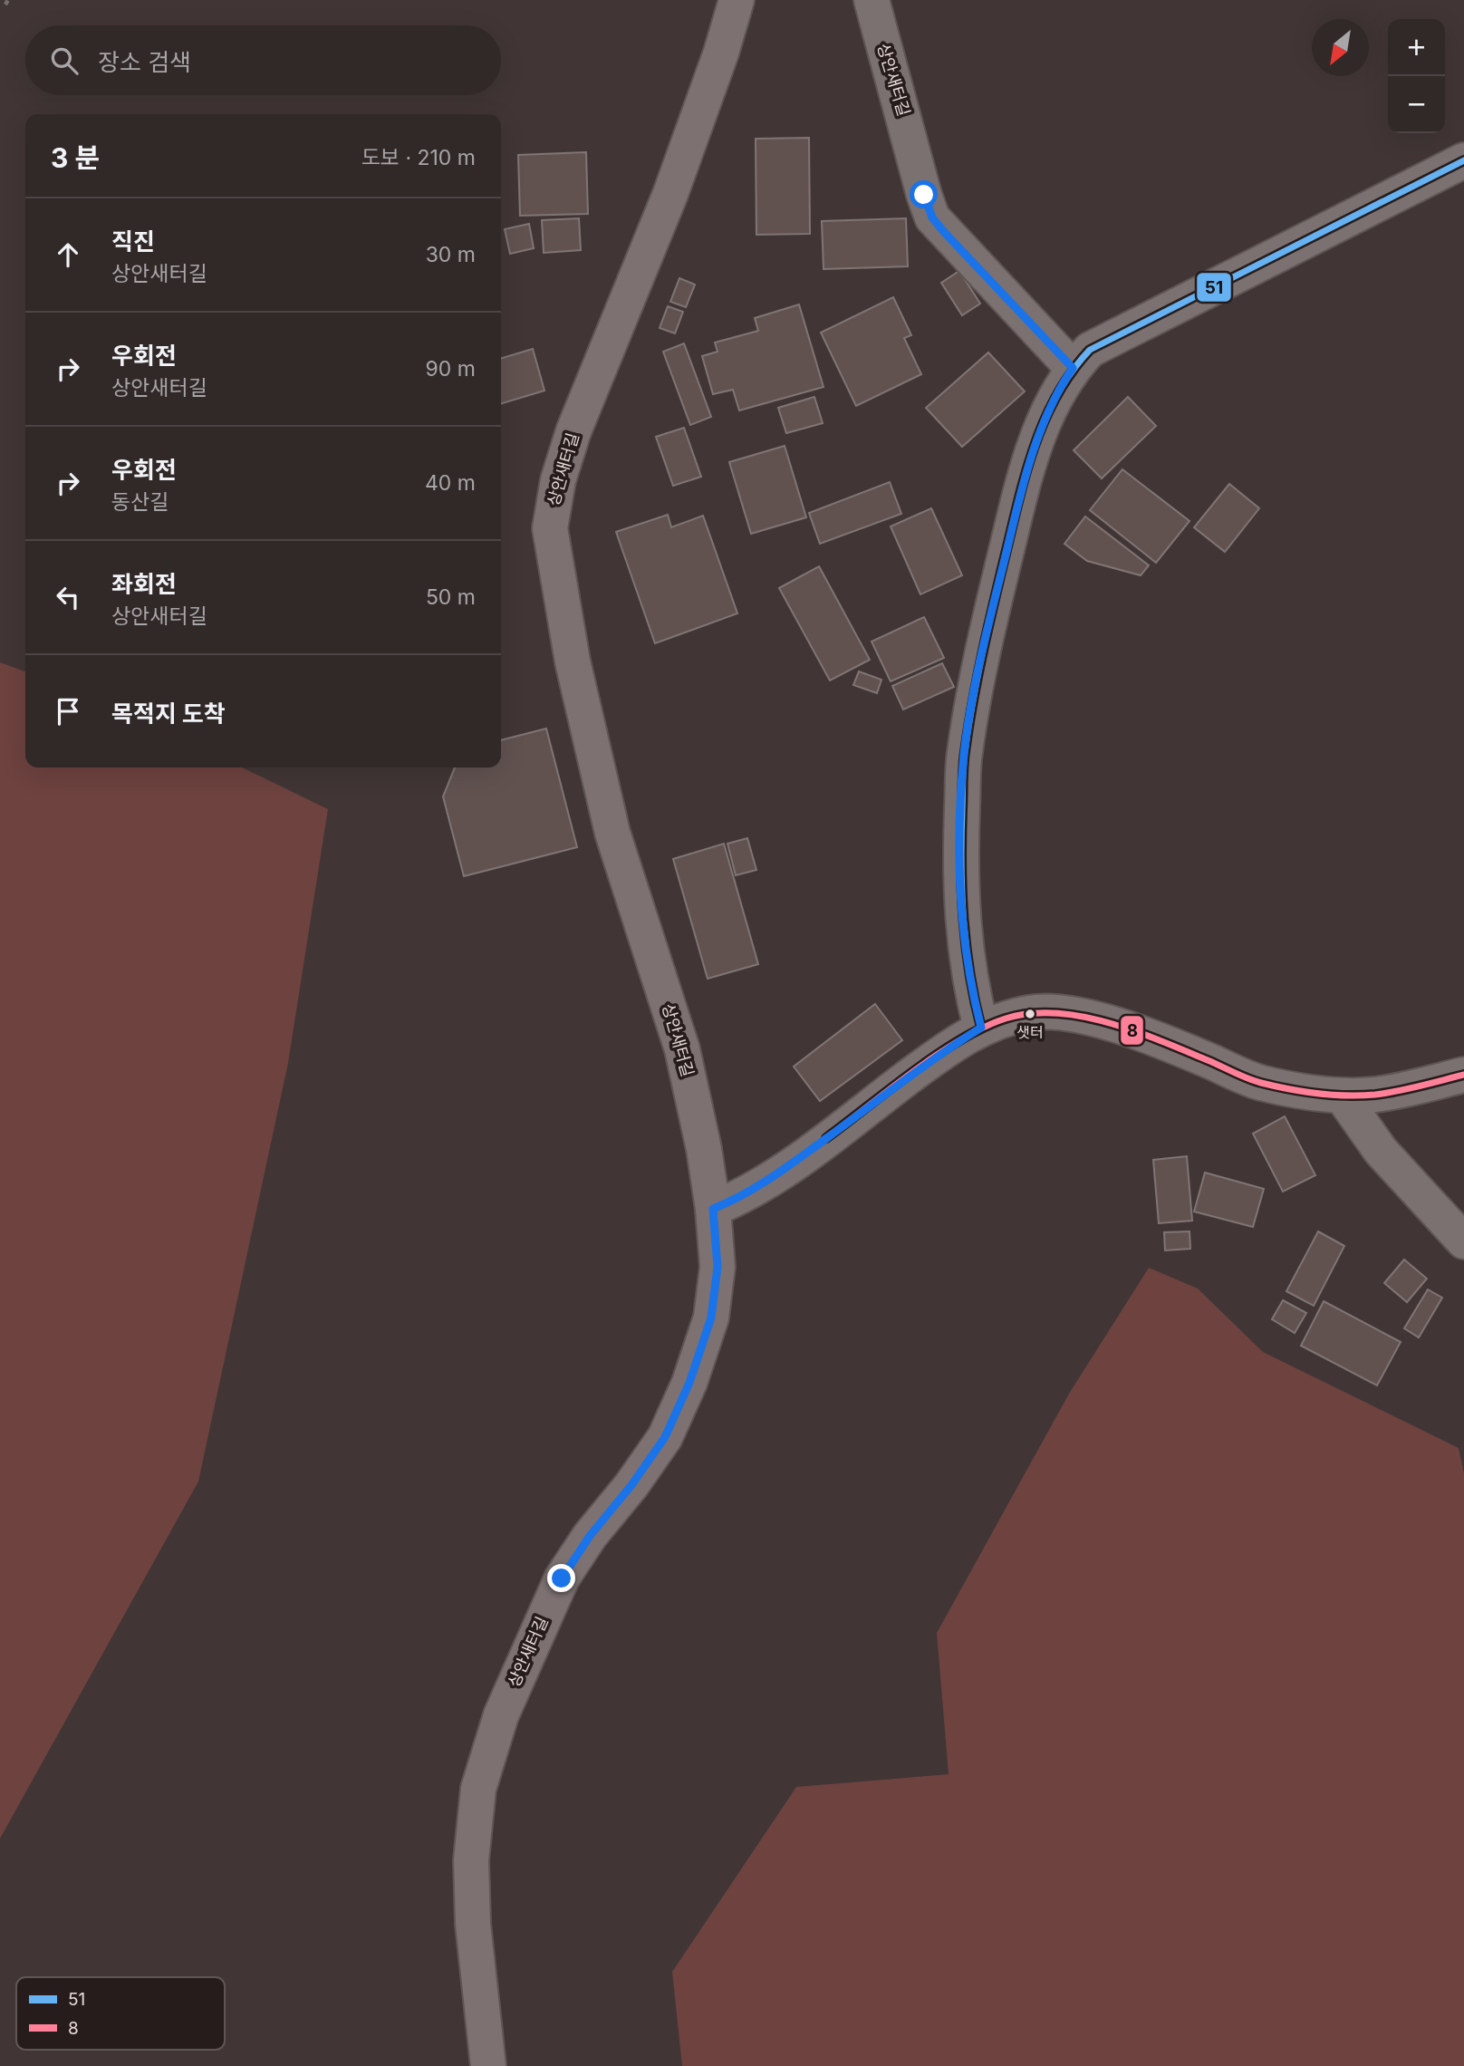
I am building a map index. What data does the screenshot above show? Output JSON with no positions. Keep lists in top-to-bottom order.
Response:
{
  "streets": {
    "street": ["상안새터길"]
  },
  "places": ["샛터"],
  "lines": ["transit line 51", "transit line 8"],
  "legend": ["51", "8"],
  "north": "bottom left",
  "page": {
    "map_buttons": ["+", "−"],
    "search": "장소 검색",
    "heading": ["3 분", "도보 · 210 m"],
    "list": [
      ["직진", "상안새터길", "30 m"],
      ["우회전", "상안새터길", "90 m"],
      ["우회전", "동산길", "40 m"],
      ["좌회전", "상안새터길", "50 m"],
      "목적지 도착"
    ]
  }
}
